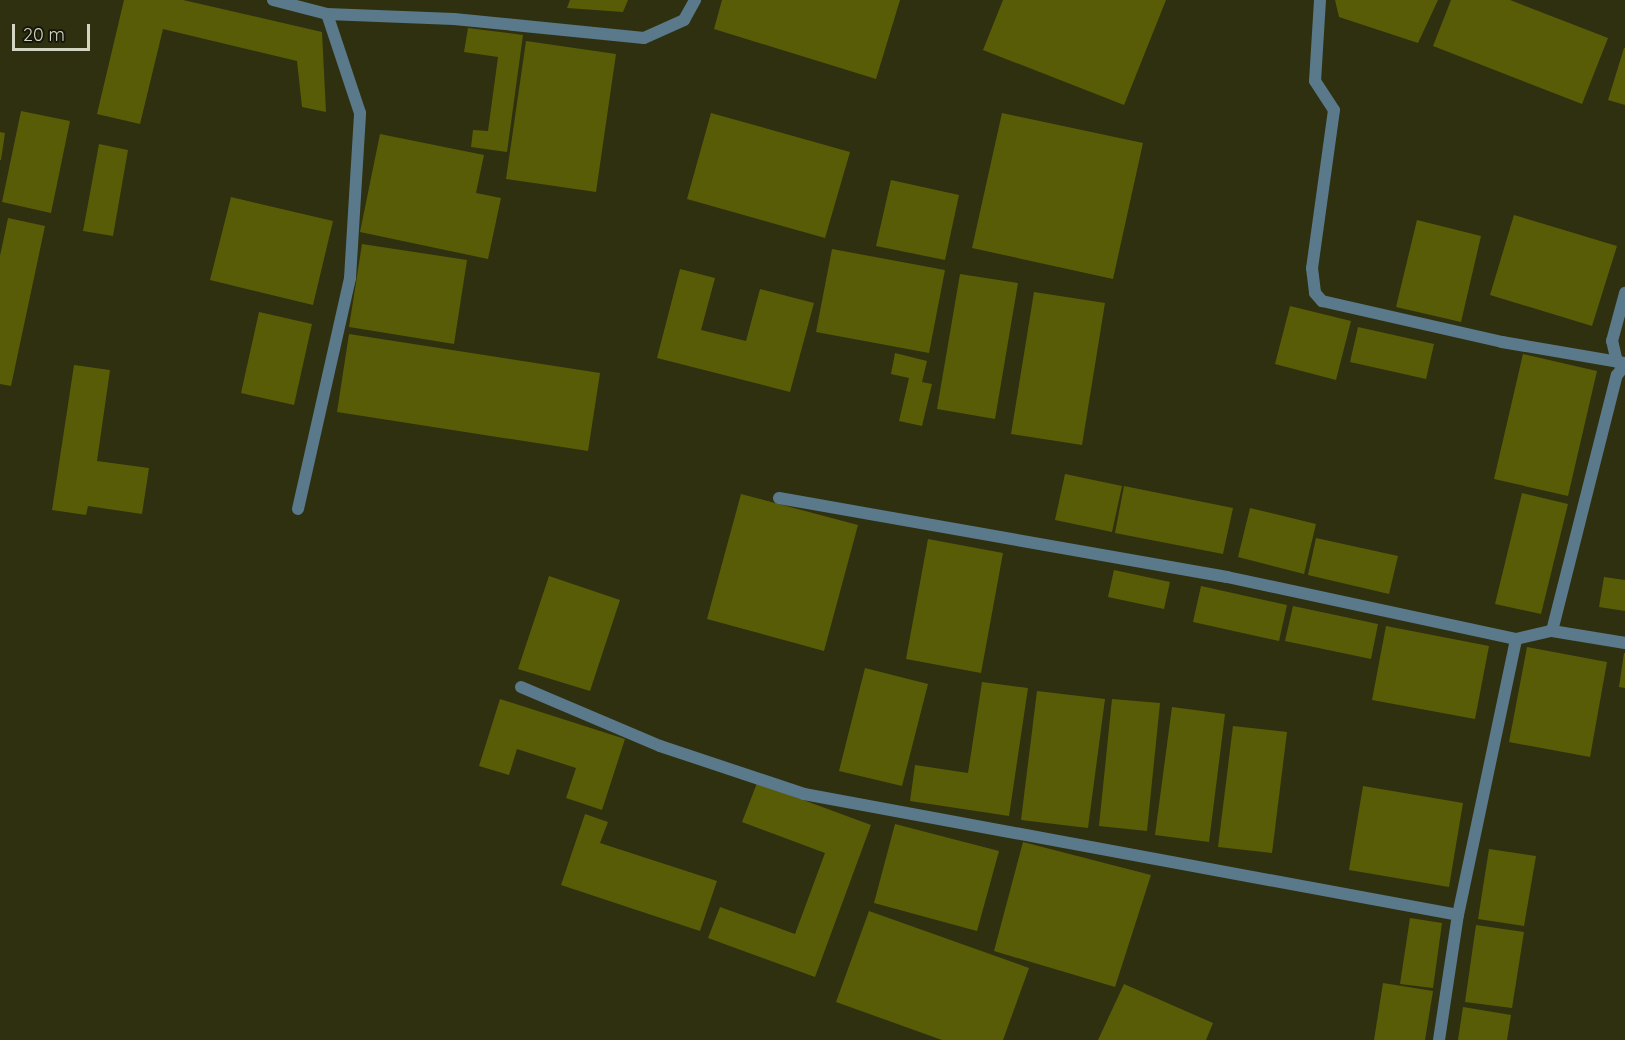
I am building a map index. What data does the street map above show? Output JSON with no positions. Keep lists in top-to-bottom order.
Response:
{
  "scale_bar": "20 m"
}
